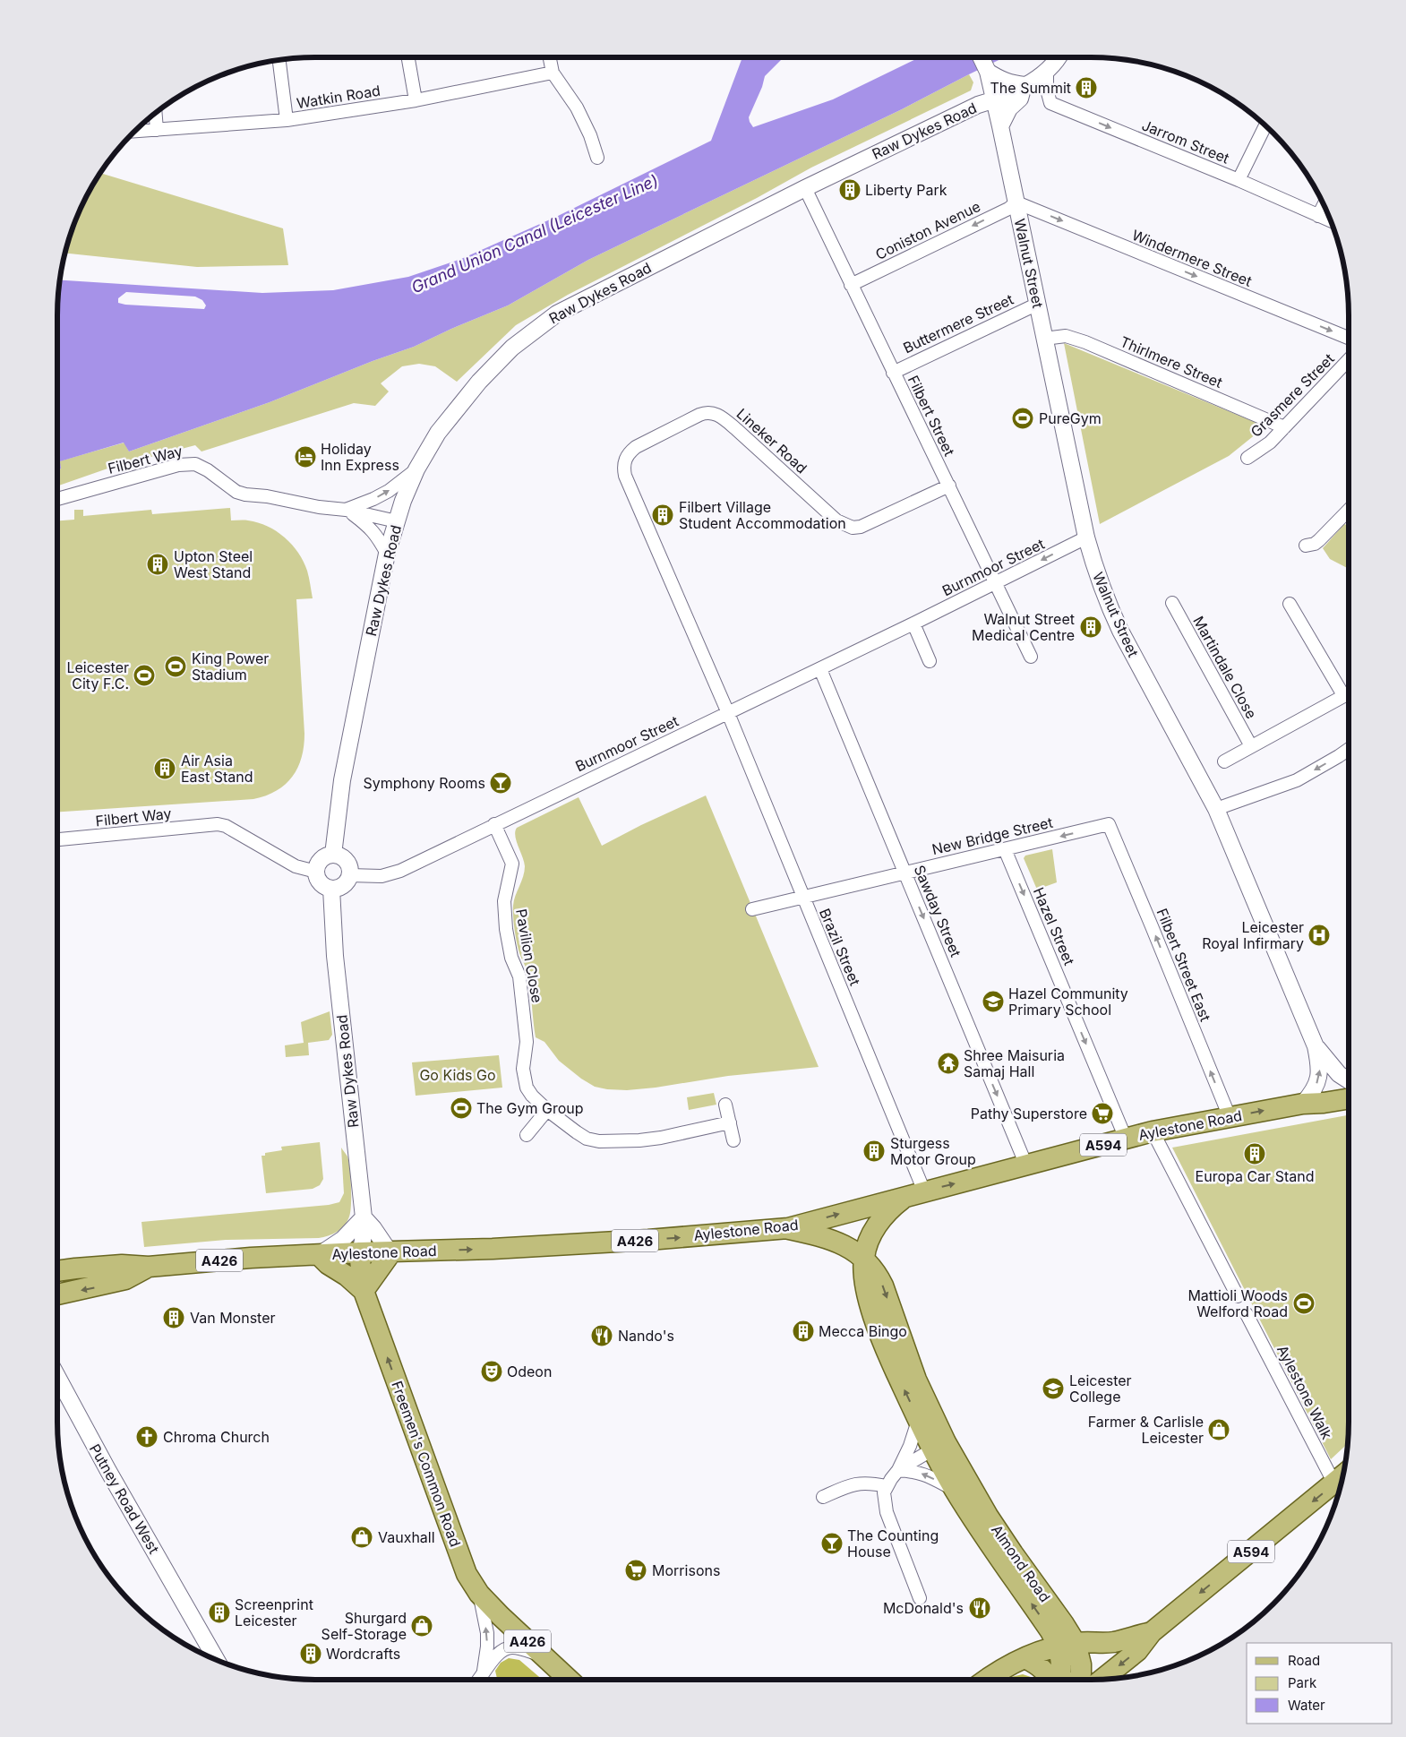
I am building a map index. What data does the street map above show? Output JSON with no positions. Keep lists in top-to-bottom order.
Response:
{
  "streets": {
    "main road": [
      "Aylestone Road",
      "A594",
      "A426",
      "Freemen's Common Road",
      "Almond Road"
    ],
    "street": [
      "Watkin Road",
      "Raw Dykes Road",
      "Jarrom Street",
      "Coniston Avenue",
      "Windermere Street",
      "Walnut Street",
      "Buttermere Street",
      "Thirlmere Street",
      "Grasmere Street",
      "Filbert Street",
      "Lineker Road",
      "Filbert Way",
      "Burnmoor Street",
      "Martindale Close",
      "New Bridge Street",
      "Sawday Street",
      "Hazel Street",
      "Brazil Street",
      "Pavilion Close",
      "Filbert Street East",
      "Aylestone Walk",
      "Putney Road West"
    ]
  },
  "crossings": [
    ["Raw Dykes Road", "Jarrom Street"],
    ["Raw Dykes Road", "Walnut Street"],
    ["Raw Dykes Road", "Filbert Street"],
    ["Raw Dykes Road", "Filbert Way"],
    ["Raw Dykes Road", "Burnmoor Street"],
    ["Raw Dykes Road", "Aylestone Road"],
    ["Raw Dykes Road", "Freemen's Common Road"],
    ["Coniston Avenue", "Windermere Street"],
    ["Coniston Avenue", "Walnut Street"],
    ["Coniston Avenue", "Filbert Street"],
    ["Windermere Street", "Walnut Street"],
    ["Walnut Street", "Buttermere Street"],
    ["Walnut Street", "Thirlmere Street"],
    ["Walnut Street", "Burnmoor Street"],
    ["Walnut Street", "Aylestone Road"],
    ["Buttermere Street", "Filbert Street"],
    ["Thirlmere Street", "Grasmere Street"],
    ["Filbert Street", "Lineker Road"],
    ["Filbert Street", "Burnmoor Street"],
    ["Lineker Road", "Burnmoor Street"],
    ["Lineker Road", "Brazil Street"],
    ["Filbert Way", "Burnmoor Street"],
    ["Burnmoor Street", "Sawday Street"],
    ["Burnmoor Street", "Brazil Street"],
    ["Burnmoor Street", "Pavilion Close"],
    ["New Bridge Street", "Sawday Street"],
    ["New Bridge Street", "Hazel Street"],
    ["New Bridge Street", "Brazil Street"],
    ["New Bridge Street", "Filbert Street East"],
    ["Sawday Street", "Aylestone Road"],
    ["Hazel Street", "Aylestone Road"],
    ["Brazil Street", "Aylestone Road"],
    ["Brazil Street", "Almond Road"],
    ["Filbert Street East", "Aylestone Road"],
    ["Aylestone Road", "Freemen's Common Road"],
    ["Aylestone Road", "Almond Road"],
    ["A594", "Aylestone Walk"],
    ["A594", "Almond Road"],
    ["A426", "Freemen's Common Road"]
  ],
  "one_way": [
    "Jarrom Street",
    "Coniston Avenue",
    "Windermere Street",
    "Sawday Street",
    "Hazel Street",
    "Filbert Street East",
    "Freemen's Common Road"
  ],
  "water": ["Grand Union Canal (Leicester Line)"],
  "parks": ["Go Kids Go"],
  "places": {
    "building": [
      "The Summit",
      "Liberty Park",
      "Filbert Village Student Accommodation",
      "Upton Steel West Stand",
      "Walnut Street Medical Centre",
      "Air Asia East Stand",
      "Sturgess Motor Group",
      "Europa Car Stand",
      "Van Monster",
      "Mecca Bingo",
      "Screenprint Leicester",
      "Wordcrafts"
    ],
    "sports": [
      "PureGym",
      "King Power Stadium",
      "Leicester City F.C.",
      "The Gym Group",
      "Mattioli Woods Welford Road"
    ],
    "hotel": ["Holiday Inn Express"],
    "bar": ["Symphony Rooms", "The Counting House"],
    "hospital": ["Leicester Royal Infirmary"],
    "school or university": ["Hazel Community Primary School", "Leicester College"],
    "temple": ["Shree Maisuria Samaj Hall"],
    "supermarket": ["Pathy Superstore", "Morrisons"],
    "restaurant": ["Nando's", "McDonald's"],
    "theatre": ["Odeon"],
    "shop": ["Farmer & Carlisle Leicester", "Vauxhall", "Shurgard Self-Storage"],
    "church": ["Chroma Church"]
  },
  "legend": ["Road", "Park", "Water"]
}
